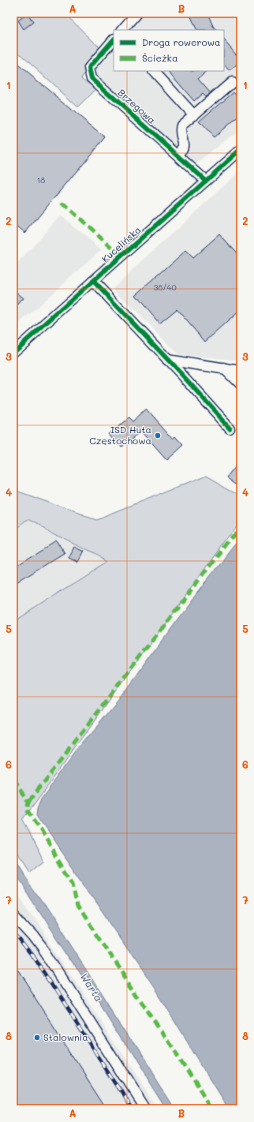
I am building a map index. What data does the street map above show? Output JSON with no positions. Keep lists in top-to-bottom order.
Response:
{
  "streets": {
    "street": ["Brzegowa", "Kucelińska"]
  },
  "crossings": [
    ["Brzegowa", "Kucelińska"]
  ],
  "water": ["Warta"],
  "places": ["ISD Huta Częstochowa", "Stalownia"],
  "house_numbers": ["18", "38/40"],
  "legend": ["Droga rowerowa", "Ścieżka"],
  "grid": {
    "columns": ["A", "B"],
    "rows": [
      "1",
      "2",
      "3",
      "4",
      "5",
      "6",
      "7",
      "8"
    ]
  }
}
